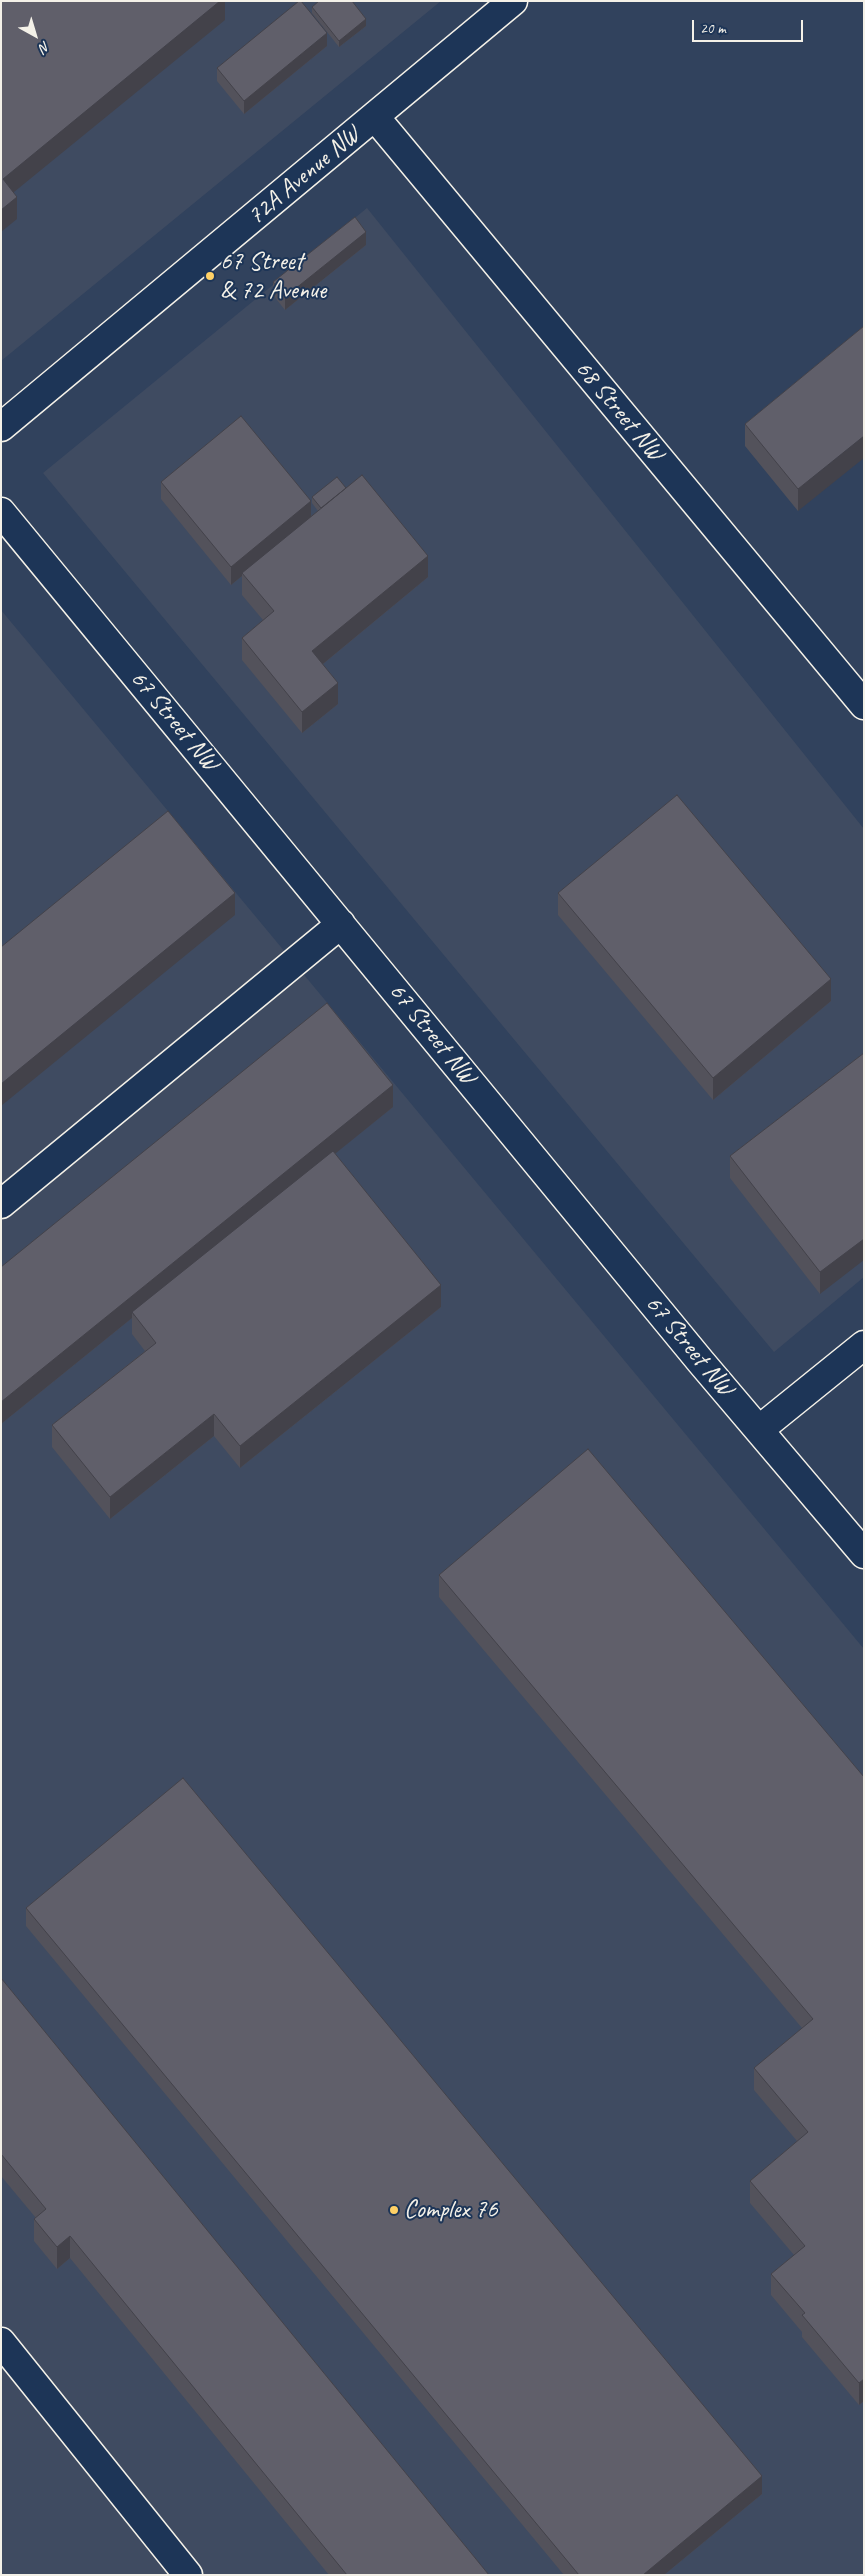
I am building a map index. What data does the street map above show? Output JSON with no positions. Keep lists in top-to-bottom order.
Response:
{
  "streets": {
    "street": ["72A Avenue NW", "68 Street NW", "67 Street NW"]
  },
  "crossings": [
    ["72A Avenue NW", "68 Street NW"]
  ],
  "places": ["67 Street & 72 Avenue", "Complex 76"],
  "scale_bar": "20 m",
  "north": "bottom right"
}
